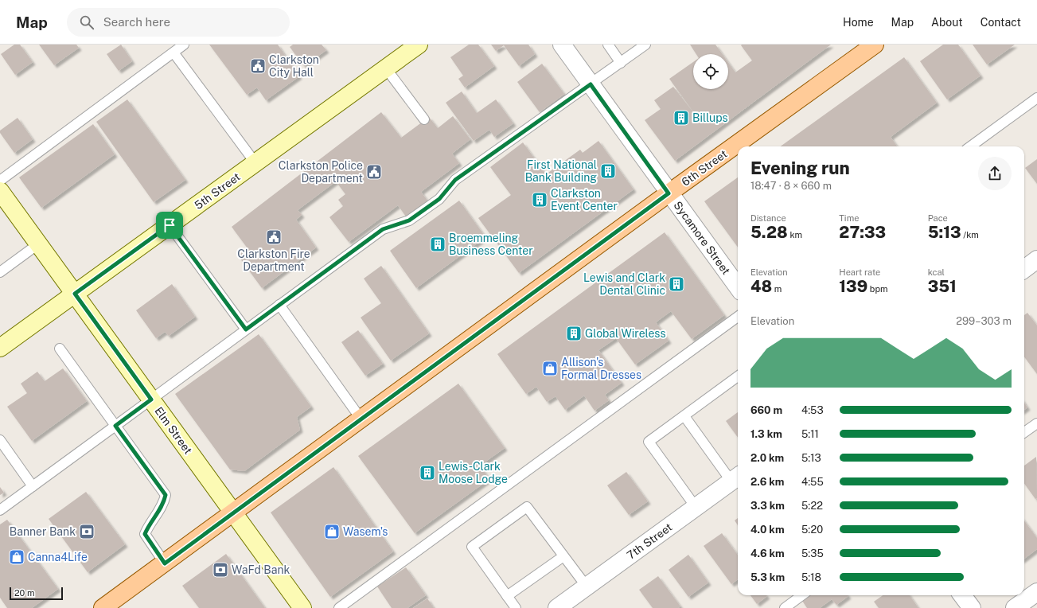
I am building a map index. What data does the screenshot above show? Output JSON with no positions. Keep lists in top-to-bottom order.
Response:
{
  "streets": {
    "main road": ["6th Street"],
    "street": [
      "5th Street",
      "Sycamore Street",
      "Elm Street",
      "7th Street"
    ]
  },
  "crossings": [
    ["6th Street", "Sycamore Street"],
    ["6th Street", "Elm Street"],
    ["5th Street", "Elm Street"]
  ],
  "places": {
    "public building": ["Clarkston City Hall", "Clarkston Police Department", "Clarkston Fire Department"],
    "building": [
      "Billups",
      "First National Bank Building",
      "Clarkston Event Center",
      "Broemmeling Business Center",
      "Lewis and Clark Dental Clinic",
      "Global Wireless",
      "Lewis-Clark Moose Lodge"
    ],
    "shop": ["Allison's Formal Dresses", "Wasem's", "Canna4Life"],
    "bank": ["Banner Bank", "WaFd Bank"]
  },
  "scale_bar": "20 m",
  "page": {
    "header": "Map",
    "search": "Search here",
    "nav": [
      "Home",
      "Map",
      "About",
      "Contact"
    ],
    "heading": ["Evening run", "18:47 · 8 × 660 m"],
    "stats": [
      ["Distance", "5.28 km"],
      ["Time", "27:33"],
      ["Pace", "5:13 /km"],
      ["Elevation", "48 m"],
      ["Heart rate", "139 bpm"],
      ["kcal", "351"]
    ],
    "chart": ["Elevation", "299–303 m"],
    "list": [
      {
        "name": "660 m",
        "note": "4:53"
      },
      {
        "name": "1.3 km",
        "note": "5:11"
      },
      {
        "name": "2.0 km",
        "note": "5:13"
      },
      {
        "name": "2.6 km",
        "note": "4:55"
      },
      {
        "name": "3.3 km",
        "note": "5:22"
      },
      {
        "name": "4.0 km",
        "note": "5:20"
      },
      {
        "name": "4.6 km",
        "note": "5:35"
      },
      {
        "name": "5.3 km",
        "note": "5:18"
      }
    ],
    "scale": "20 m"
  }
}
